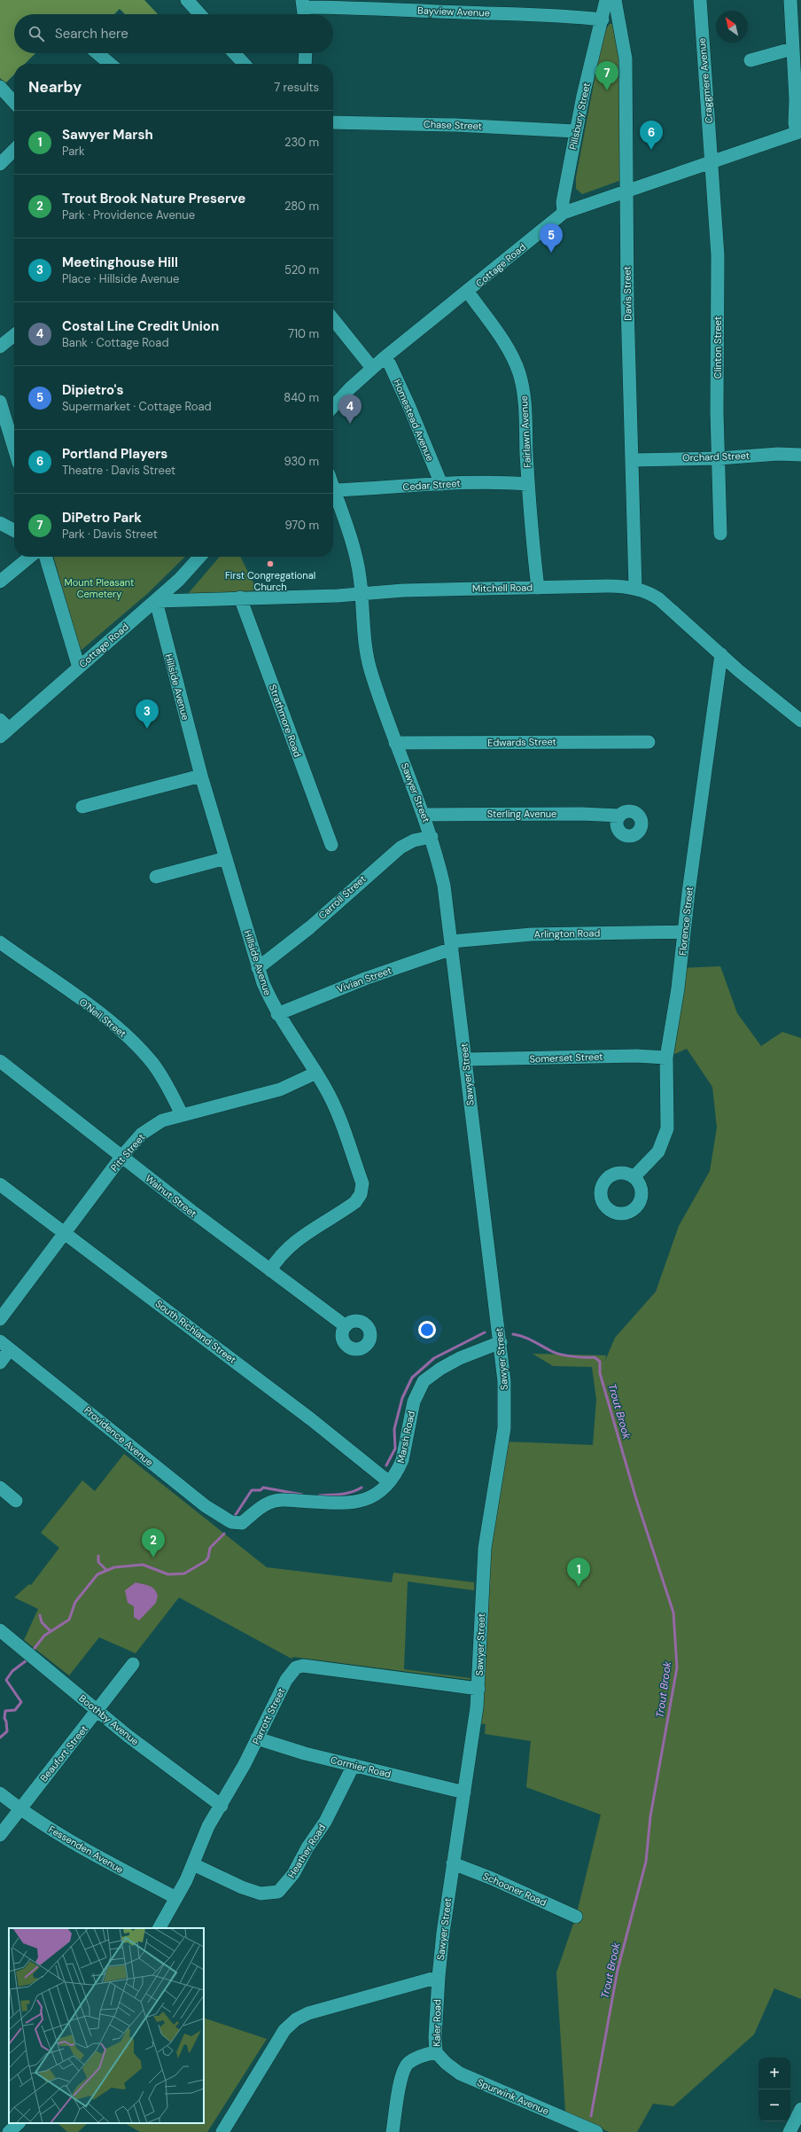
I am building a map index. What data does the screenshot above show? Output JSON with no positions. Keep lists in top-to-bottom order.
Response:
{
  "streets": {
    "street": [
      "Bayview Avenue",
      "Craggmere Avenue",
      "Pillsbury Street",
      "Chase Street",
      "Cottage Road",
      "Davis Street",
      "Clinton Street",
      "Homestead Avenue",
      "Fairlawn Avenue",
      "Orchard Street",
      "Cedar Street",
      "Mitchell Road",
      "Hillside Avenue",
      "Strathmore Road",
      "Edwards Street",
      "Sawyer Street",
      "Sterling Avenue",
      "Carroll Street",
      "Florence Street",
      "Arlington Road",
      "Vivian Street",
      "O'Neil Street",
      "Somerset Street",
      "Pitt Street",
      "Walnut Street",
      "South Richland Street",
      "Providence Avenue",
      "Marsh Road",
      "Parrott Street",
      "Boothby Avenue",
      "Beaufort Street",
      "Cormier Road",
      "Fessenden Avenue",
      "Heather Road",
      "Schooner Road",
      "Kaler Road",
      "Spurwink Avenue"
    ]
  },
  "crossings": [
    ["Bayview Avenue", "Pillsbury Street"],
    ["Craggmere Avenue", "Cottage Road"],
    ["Craggmere Avenue", "Clinton Street"],
    ["Pillsbury Street", "Chase Street"],
    ["Pillsbury Street", "Cottage Road"],
    ["Cottage Road", "Davis Street"],
    ["Cottage Road", "Clinton Street"],
    ["Cottage Road", "Homestead Avenue"],
    ["Cottage Road", "Fairlawn Avenue"],
    ["Cottage Road", "Mitchell Road"],
    ["Cottage Road", "Hillside Avenue"],
    ["Davis Street", "Orchard Street"],
    ["Davis Street", "Mitchell Road"],
    ["Clinton Street", "Orchard Street"],
    ["Homestead Avenue", "Cedar Street"],
    ["Fairlawn Avenue", "Cedar Street"],
    ["Fairlawn Avenue", "Mitchell Road"],
    ["Cedar Street", "Sawyer Street"],
    ["Mitchell Road", "Hillside Avenue"],
    ["Mitchell Road", "Strathmore Road"],
    ["Mitchell Road", "Sawyer Street"],
    ["Mitchell Road", "Florence Street"],
    ["Hillside Avenue", "Carroll Street"],
    ["Hillside Avenue", "Vivian Street"],
    ["Hillside Avenue", "Pitt Street"],
    ["Hillside Avenue", "Walnut Street"],
    ["Edwards Street", "Sawyer Street"],
    ["Sawyer Street", "Sterling Avenue"],
    ["Sawyer Street", "Carroll Street"],
    ["Sawyer Street", "Arlington Road"],
    ["Sawyer Street", "Vivian Street"],
    ["Sawyer Street", "Somerset Street"],
    ["Sawyer Street", "Marsh Road"],
    ["Sawyer Street", "Parrott Street"],
    ["Sawyer Street", "Cormier Road"],
    ["Sawyer Street", "Schooner Road"],
    ["Sawyer Street", "Kaler Road"],
    ["Florence Street", "Arlington Road"],
    ["Florence Street", "Somerset Street"],
    ["Arlington Road", "Vivian Street"],
    ["O'Neil Street", "Pitt Street"],
    ["Pitt Street", "Walnut Street"],
    ["Pitt Street", "South Richland Street"],
    ["South Richland Street", "Marsh Road"],
    ["Providence Avenue", "Marsh Road"],
    ["Parrott Street", "Boothby Avenue"],
    ["Parrott Street", "Cormier Road"],
    ["Parrott Street", "Fessenden Avenue"],
    ["Parrott Street", "Heather Road"],
    ["Boothby Avenue", "Beaufort Street"],
    ["Beaufort Street", "Fessenden Avenue"],
    ["Cormier Road", "Heather Road"],
    ["Kaler Road", "Spurwink Avenue"]
  ],
  "water": ["Trout Brook"],
  "parks": ["Mount Pleasant Cemetery"],
  "places": ["First Congregational Church"],
  "north": "top left",
  "page": {
    "search": "Search here",
    "pins": [
      "7",
      "6",
      "5",
      "4",
      "3",
      "2",
      "1"
    ],
    "heading": ["Nearby", "7 results"],
    "list": [
      {
        "mark": "1",
        "name": "Sawyer Marsh",
        "note": "Park",
        "value": "230 m"
      },
      {
        "mark": "2",
        "name": "Trout Brook Nature Preserve",
        "note": "Park · Providence Avenue",
        "value": "280 m"
      },
      {
        "mark": "3",
        "name": "Meetinghouse Hill",
        "note": "Place · Hillside Avenue",
        "value": "520 m"
      },
      {
        "mark": "4",
        "name": "Costal Line Credit Union",
        "note": "Bank · Cottage Road",
        "value": "710 m"
      },
      {
        "mark": "5",
        "name": "Dipietro's",
        "note": "Supermarket · Cottage Road",
        "value": "840 m"
      },
      {
        "mark": "6",
        "name": "Portland Players",
        "note": "Theatre · Davis Street",
        "value": "930 m"
      },
      {
        "mark": "7",
        "name": "DiPetro Park",
        "note": "Park · Davis Street",
        "value": "970 m"
      }
    ],
    "map_buttons": ["+", "−"]
  }
}
